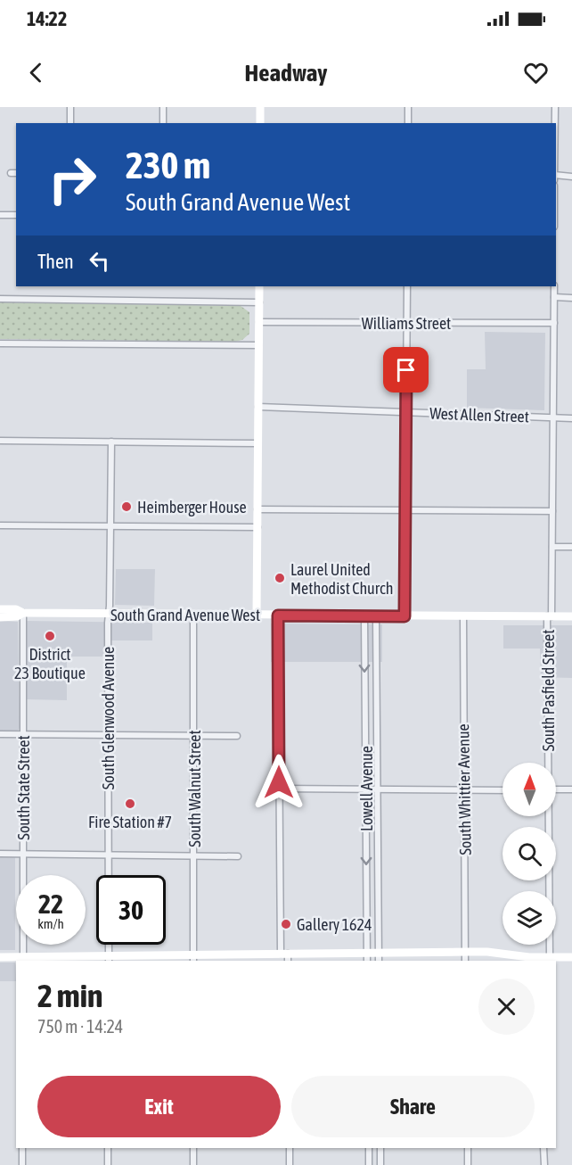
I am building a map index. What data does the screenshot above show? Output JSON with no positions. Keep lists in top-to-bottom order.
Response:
{
  "streets": {
    "street": [
      "Williams Street",
      "West Allen Street",
      "South Grand Avenue West",
      "South Pasfield Street",
      "South Glenwood Avenue",
      "South State Street",
      "South Walnut Street",
      "Lowell Avenue",
      "South Whittier Avenue"
    ]
  },
  "crossings": [
    ["Williams Street", "South Pasfield Street"],
    ["West Allen Street", "South Pasfield Street"],
    ["South Grand Avenue West", "South Pasfield Street"],
    ["South Grand Avenue West", "South Glenwood Avenue"],
    ["South Grand Avenue West", "South State Street"],
    ["South Grand Avenue West", "South Walnut Street"],
    ["South Grand Avenue West", "Lowell Avenue"],
    ["South Grand Avenue West", "South Whittier Avenue"]
  ],
  "places": [
    "Heimberger House",
    "Laurel United Methodist Church",
    "District 23 Boutique",
    "Fire Station #7",
    "Gallery 1624"
  ],
  "north": "top",
  "page": {
    "status": "14:22",
    "header": "Headway",
    "turn": ["230 m", "South Grand Avenue West"],
    "then": "Then",
    "speed": "22 km/h",
    "limit": "30",
    "heading": ["2 min", "750 m · 14:24"],
    "buttons": ["Exit", "Share"]
  }
}
